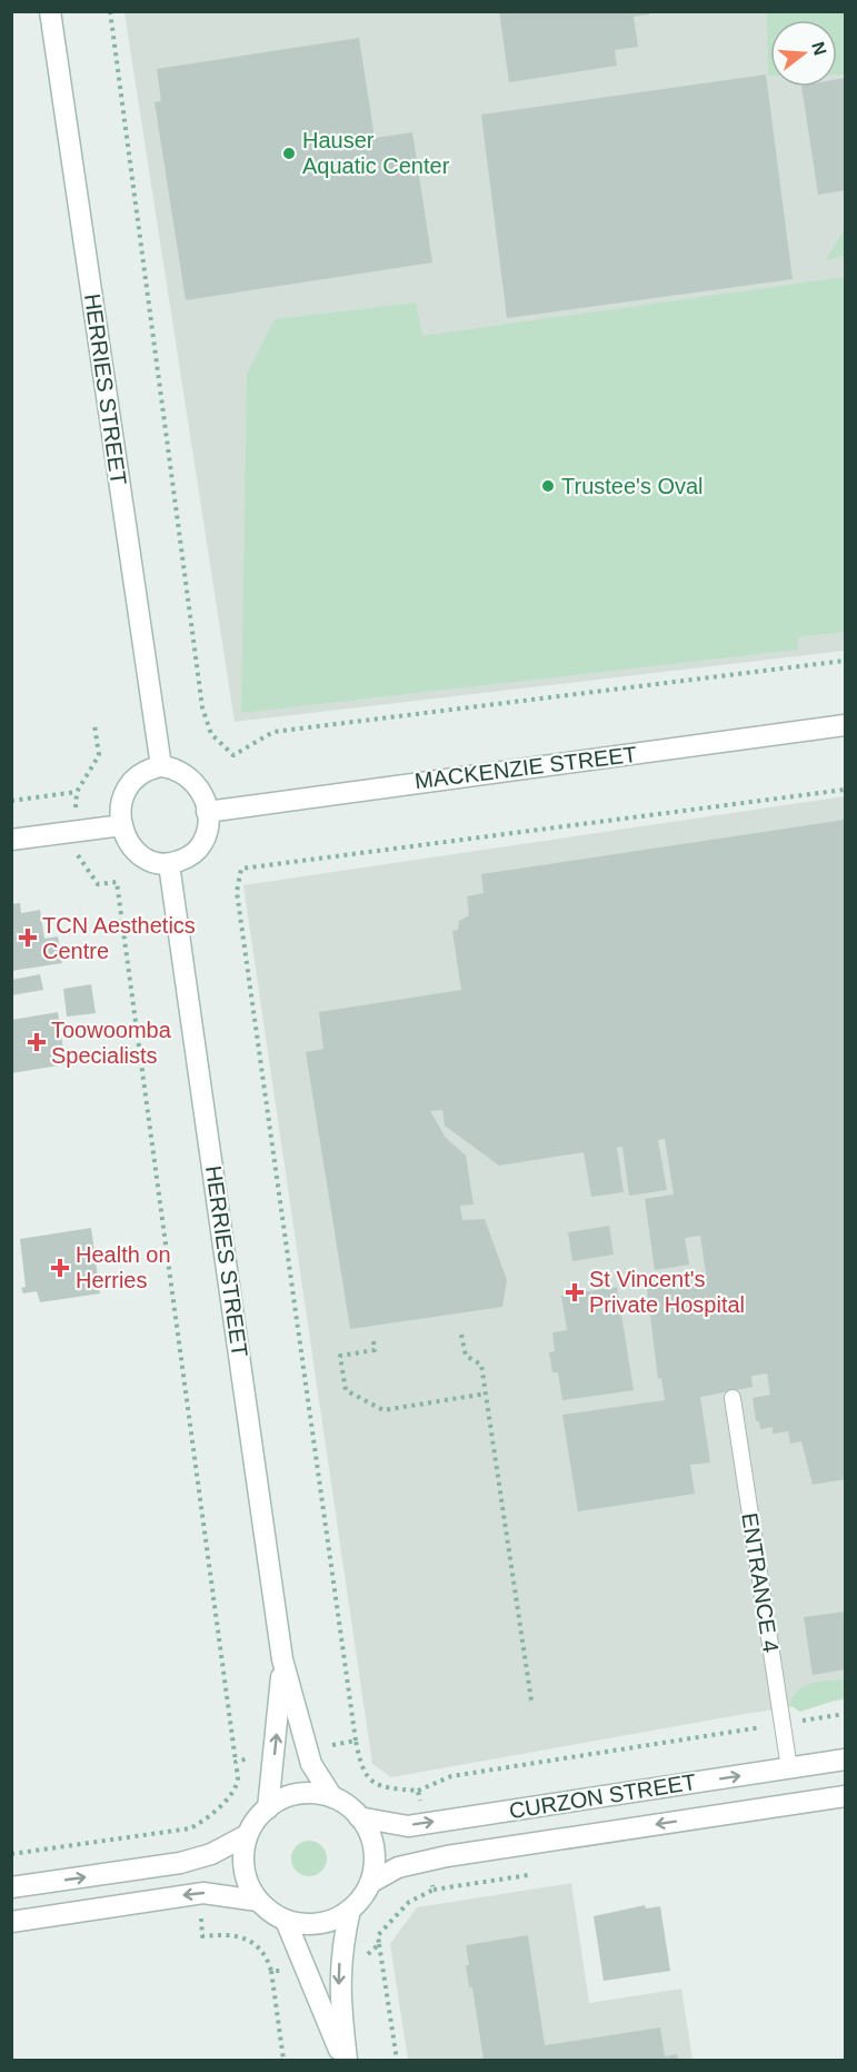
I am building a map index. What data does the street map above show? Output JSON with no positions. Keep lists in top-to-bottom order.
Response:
{
  "streets": {
    "main road": ["HERRIES STREET", "MACKENZIE STREET", "CURZON STREET"],
    "lane": ["ENTRANCE 4"]
  },
  "crossings": [
    ["HERRIES STREET", "MACKENZIE STREET"],
    ["HERRIES STREET", "CURZON STREET"],
    ["ENTRANCE 4", "CURZON STREET"]
  ],
  "places": {
    "other": ["Hauser Aquatic Center", "Trustee's Oval"],
    "health": [
      "TCN Aesthetics Centre",
      "Toowoomba Specialists",
      "Health on Herries",
      "St Vincent's Private Hospital"
    ]
  },
  "north": "right"
}
